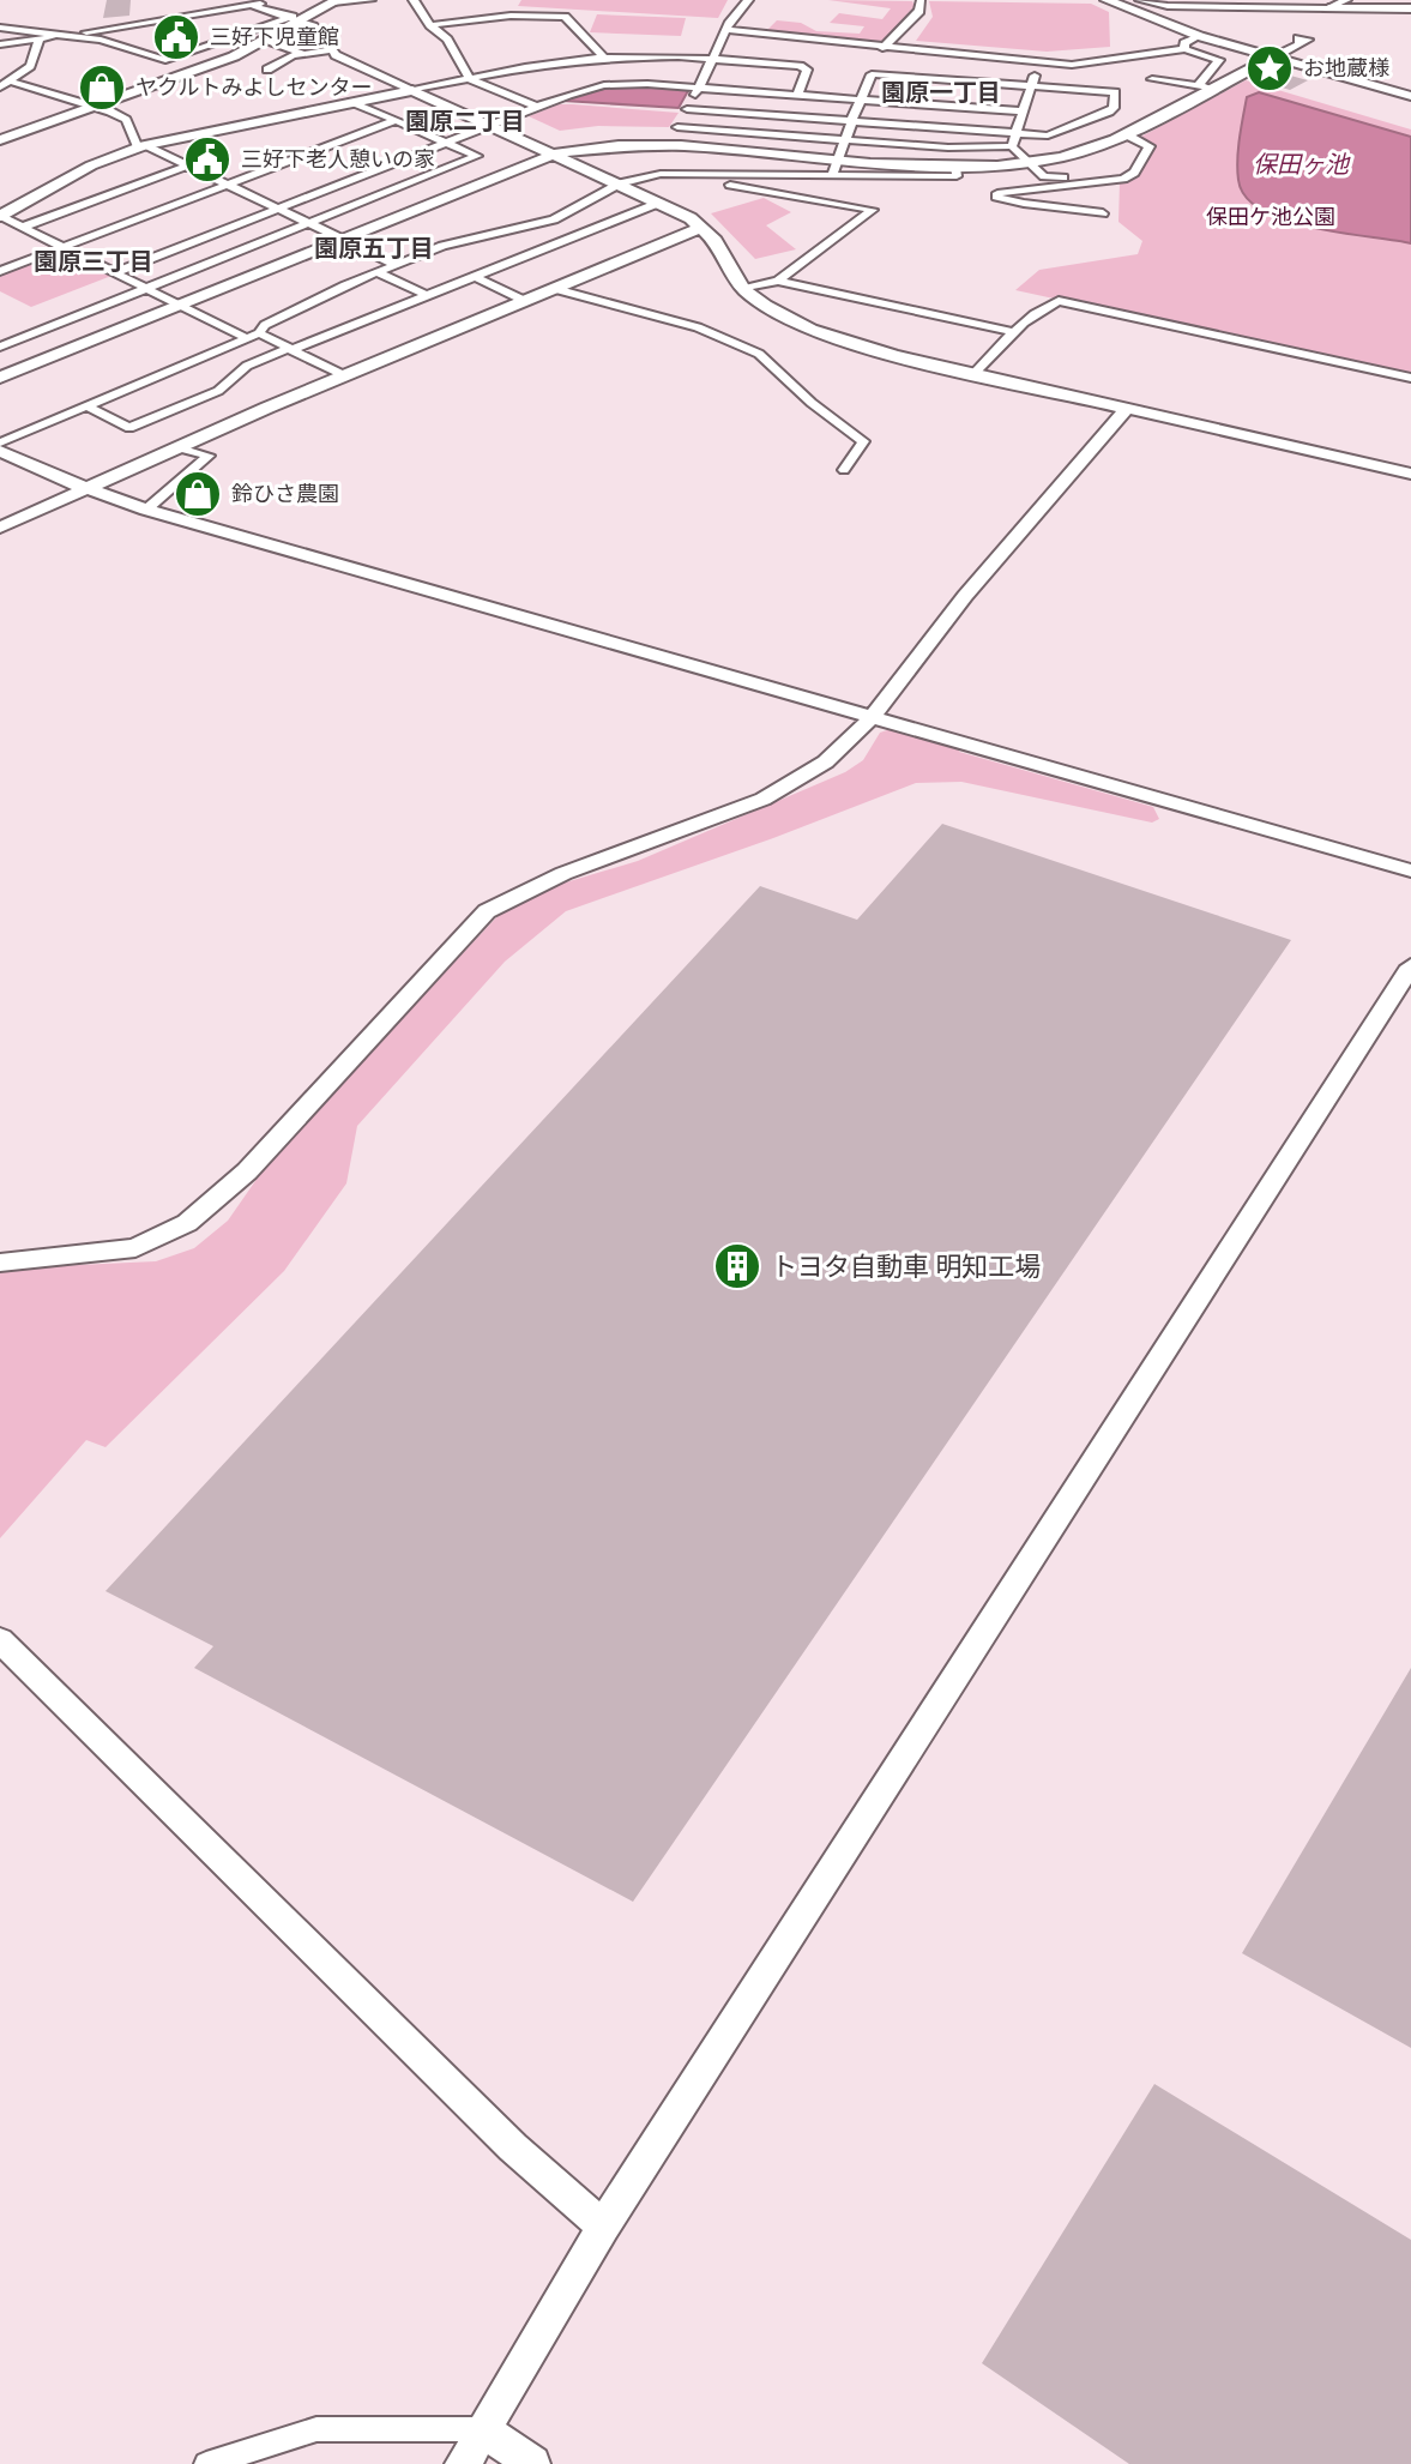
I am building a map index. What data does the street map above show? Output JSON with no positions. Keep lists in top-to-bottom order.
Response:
{
  "districts": [
    "園原一丁目",
    "園原二丁目",
    "園原五丁目",
    "園原三丁目"
  ],
  "water": ["保田ヶ池"],
  "parks": ["保田ケ池公園"],
  "places": {
    "public building": ["三好下児童館", "三好下老人憩いの家"],
    "place": ["お地蔵様"],
    "shop": ["ヤクルトみよしセンター", "鈴ひさ農園"],
    "building": ["トヨタ自動車 明知工場"]
  }
}
